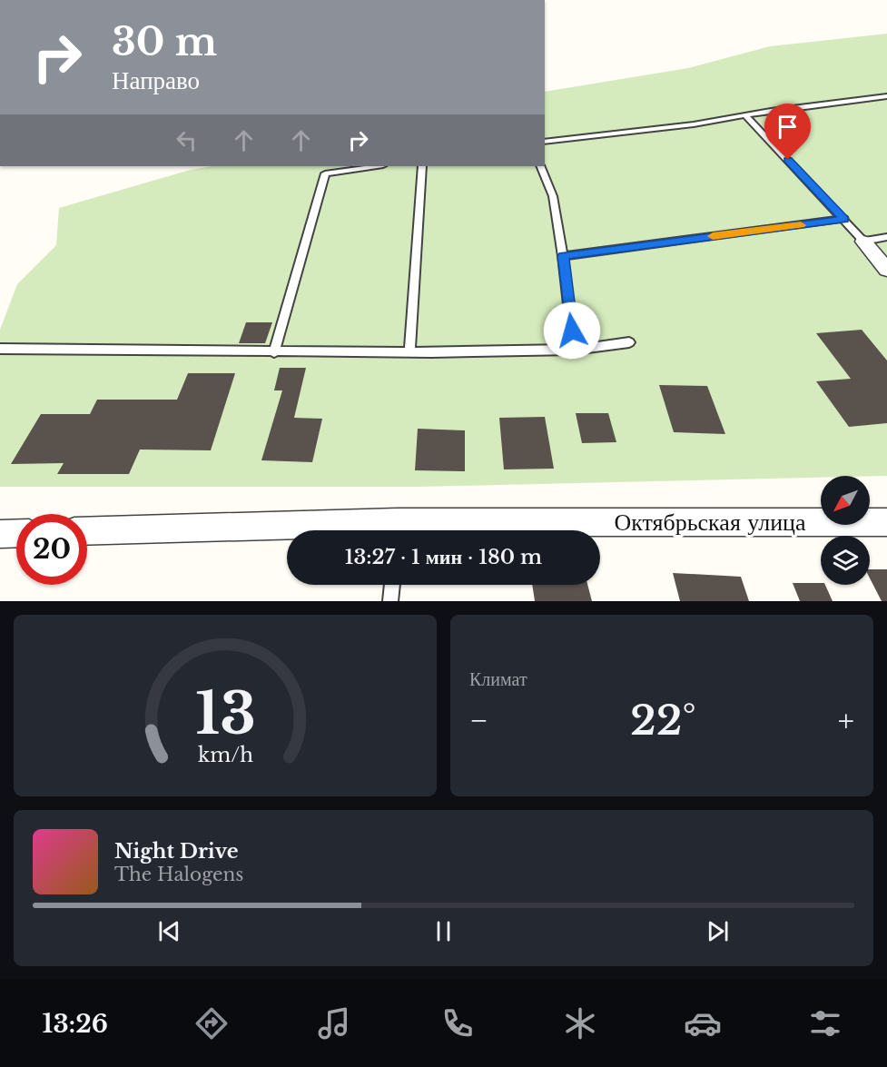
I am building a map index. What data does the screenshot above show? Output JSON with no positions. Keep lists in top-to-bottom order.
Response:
{
  "streets": {
    "street": ["Октябрьская улица"]
  },
  "north": "bottom left",
  "page": {
    "turn": ["30 m", "Направо"],
    "limit": "20",
    "trip": "13:27 · 1 мин · 180 m",
    "tile": "Климат",
    "heat": ["−", "22°", "+"],
    "song": ["Night Drive", "The Halogens"],
    "tabs": "13:26",
    "gauge": ["13", "km/h"]
  }
}
